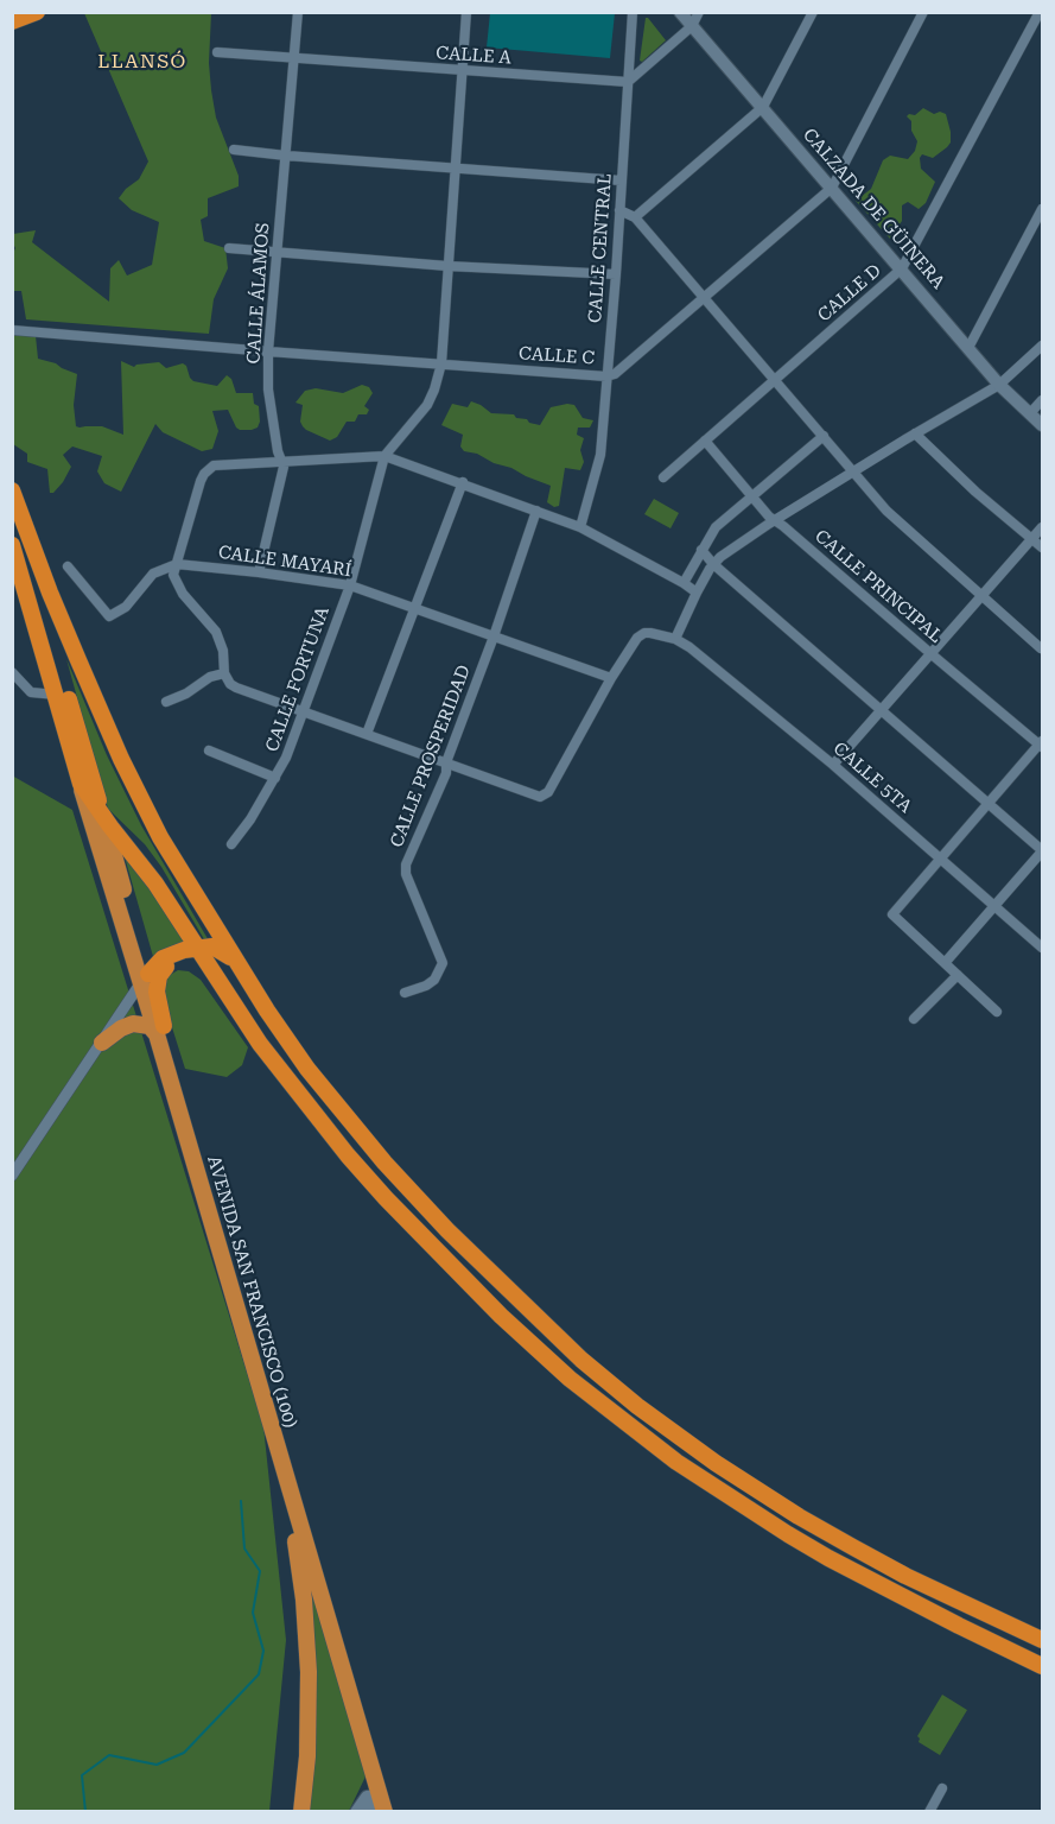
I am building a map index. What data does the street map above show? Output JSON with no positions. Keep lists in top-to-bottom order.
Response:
{
  "streets": {
    "highway": ["AVENIDA SAN FRANCISCO (100)"],
    "main road": ["CALZADA DE GÜINERA"],
    "street": [
      "CALLE A",
      "CALLE CENTRAL",
      "CALLE ÁLAMOS",
      "CALLE D",
      "CALLE C",
      "CALLE MAYARÍ",
      "CALLE PRINCIPAL",
      "CALLE FORTUNA",
      "CALLE PROSPERIDAD",
      "CALLE 5TA"
    ]
  },
  "crossings": [
    ["CALLE A", "CALLE CENTRAL"],
    ["CALLE A", "CALLE ÁLAMOS"],
    ["CALLE A", "CALLE FORTUNA"],
    ["CALZADA DE GÜINERA", "CALLE D"],
    ["CALZADA DE GÜINERA", "CALLE C"],
    ["CALLE CENTRAL", "CALLE C"],
    ["CALLE ÁLAMOS", "CALLE C"],
    ["CALLE ÁLAMOS", "CALLE MAYARÍ"],
    ["CALLE D", "CALLE PRINCIPAL"],
    ["CALLE C", "CALLE FORTUNA"],
    ["CALLE MAYARÍ", "CALLE FORTUNA"],
    ["CALLE MAYARÍ", "CALLE PROSPERIDAD"]
  ],
  "districts": ["LLANSÓ"]
}
